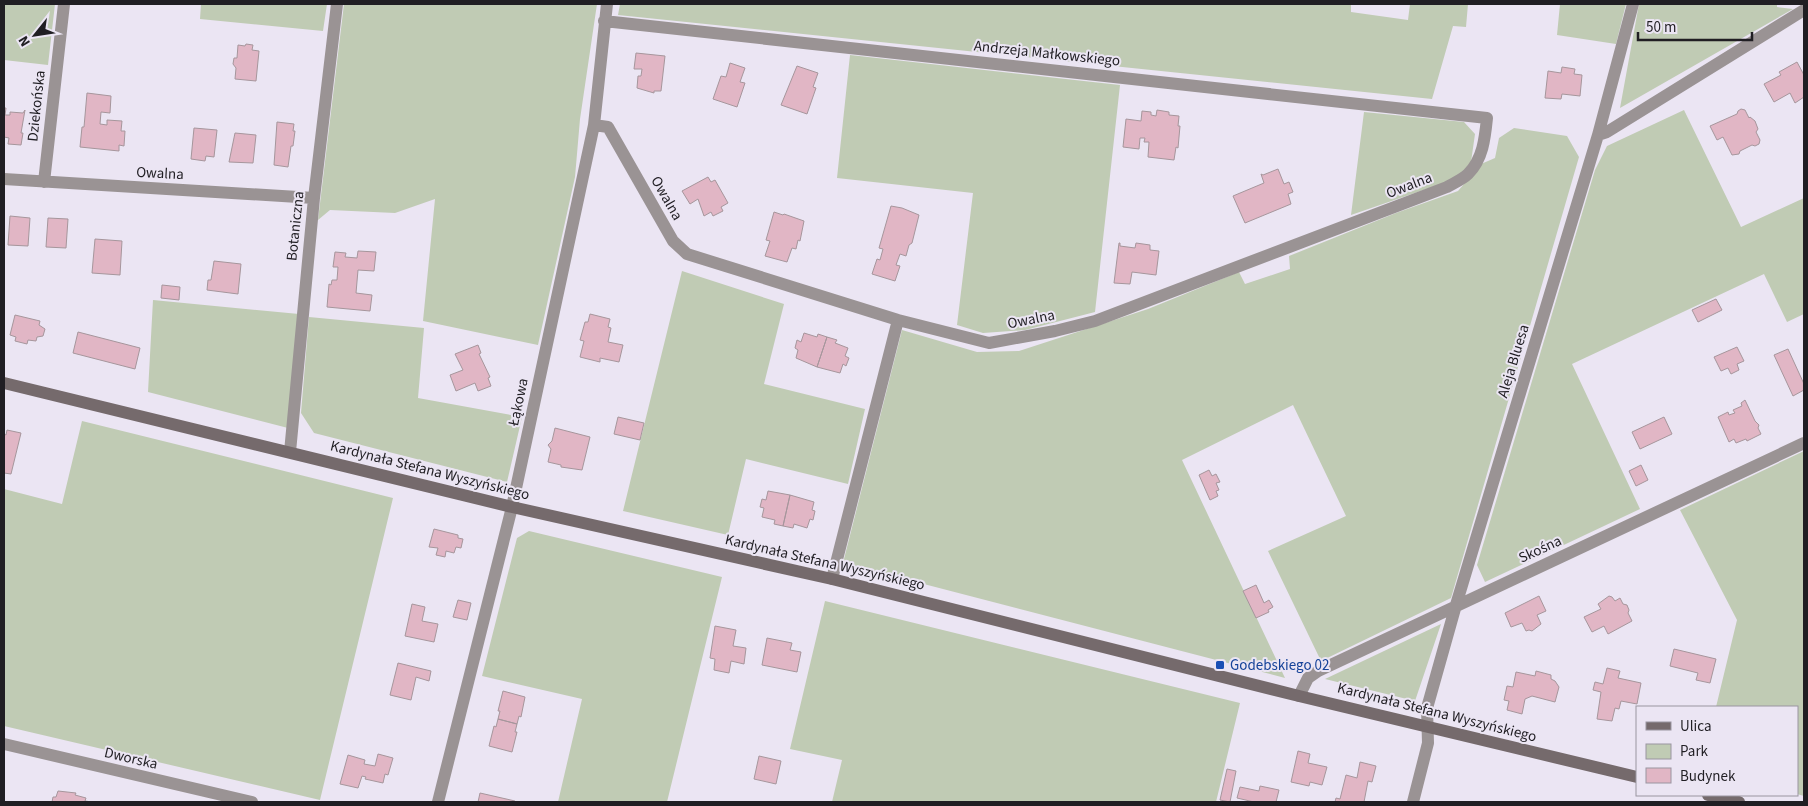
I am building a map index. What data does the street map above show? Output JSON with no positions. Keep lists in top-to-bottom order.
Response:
{
  "streets": {
    "main road": ["Kardynała Stefana Wyszyńskiego"],
    "street": [
      "Andrzeja Małkowskiego",
      "Dziekońska",
      "Owalna",
      "Botaniczna",
      "Aleja Bluesa",
      "Łąkowa",
      "Skośna",
      "Dworska"
    ]
  },
  "crossings": [
    ["Andrzeja Małkowskiego", "Owalna"],
    ["Andrzeja Małkowskiego", "Łąkowa"],
    ["Dziekońska", "Owalna"],
    ["Owalna", "Botaniczna"],
    ["Owalna", "Łąkowa"],
    ["Botaniczna", "Kardynała Stefana Wyszyńskiego"],
    ["Aleja Bluesa", "Kardynała Stefana Wyszyńskiego"],
    ["Aleja Bluesa", "Skośna"],
    ["Łąkowa", "Kardynała Stefana Wyszyńskiego"],
    ["Kardynała Stefana Wyszyńskiego", "Skośna"]
  ],
  "places": {
    "transit": ["Godebskiego 02"]
  },
  "legend": ["Ulica", "Park", "Budynek"],
  "scale_bar": "50 m",
  "north": "bottom left"
}
